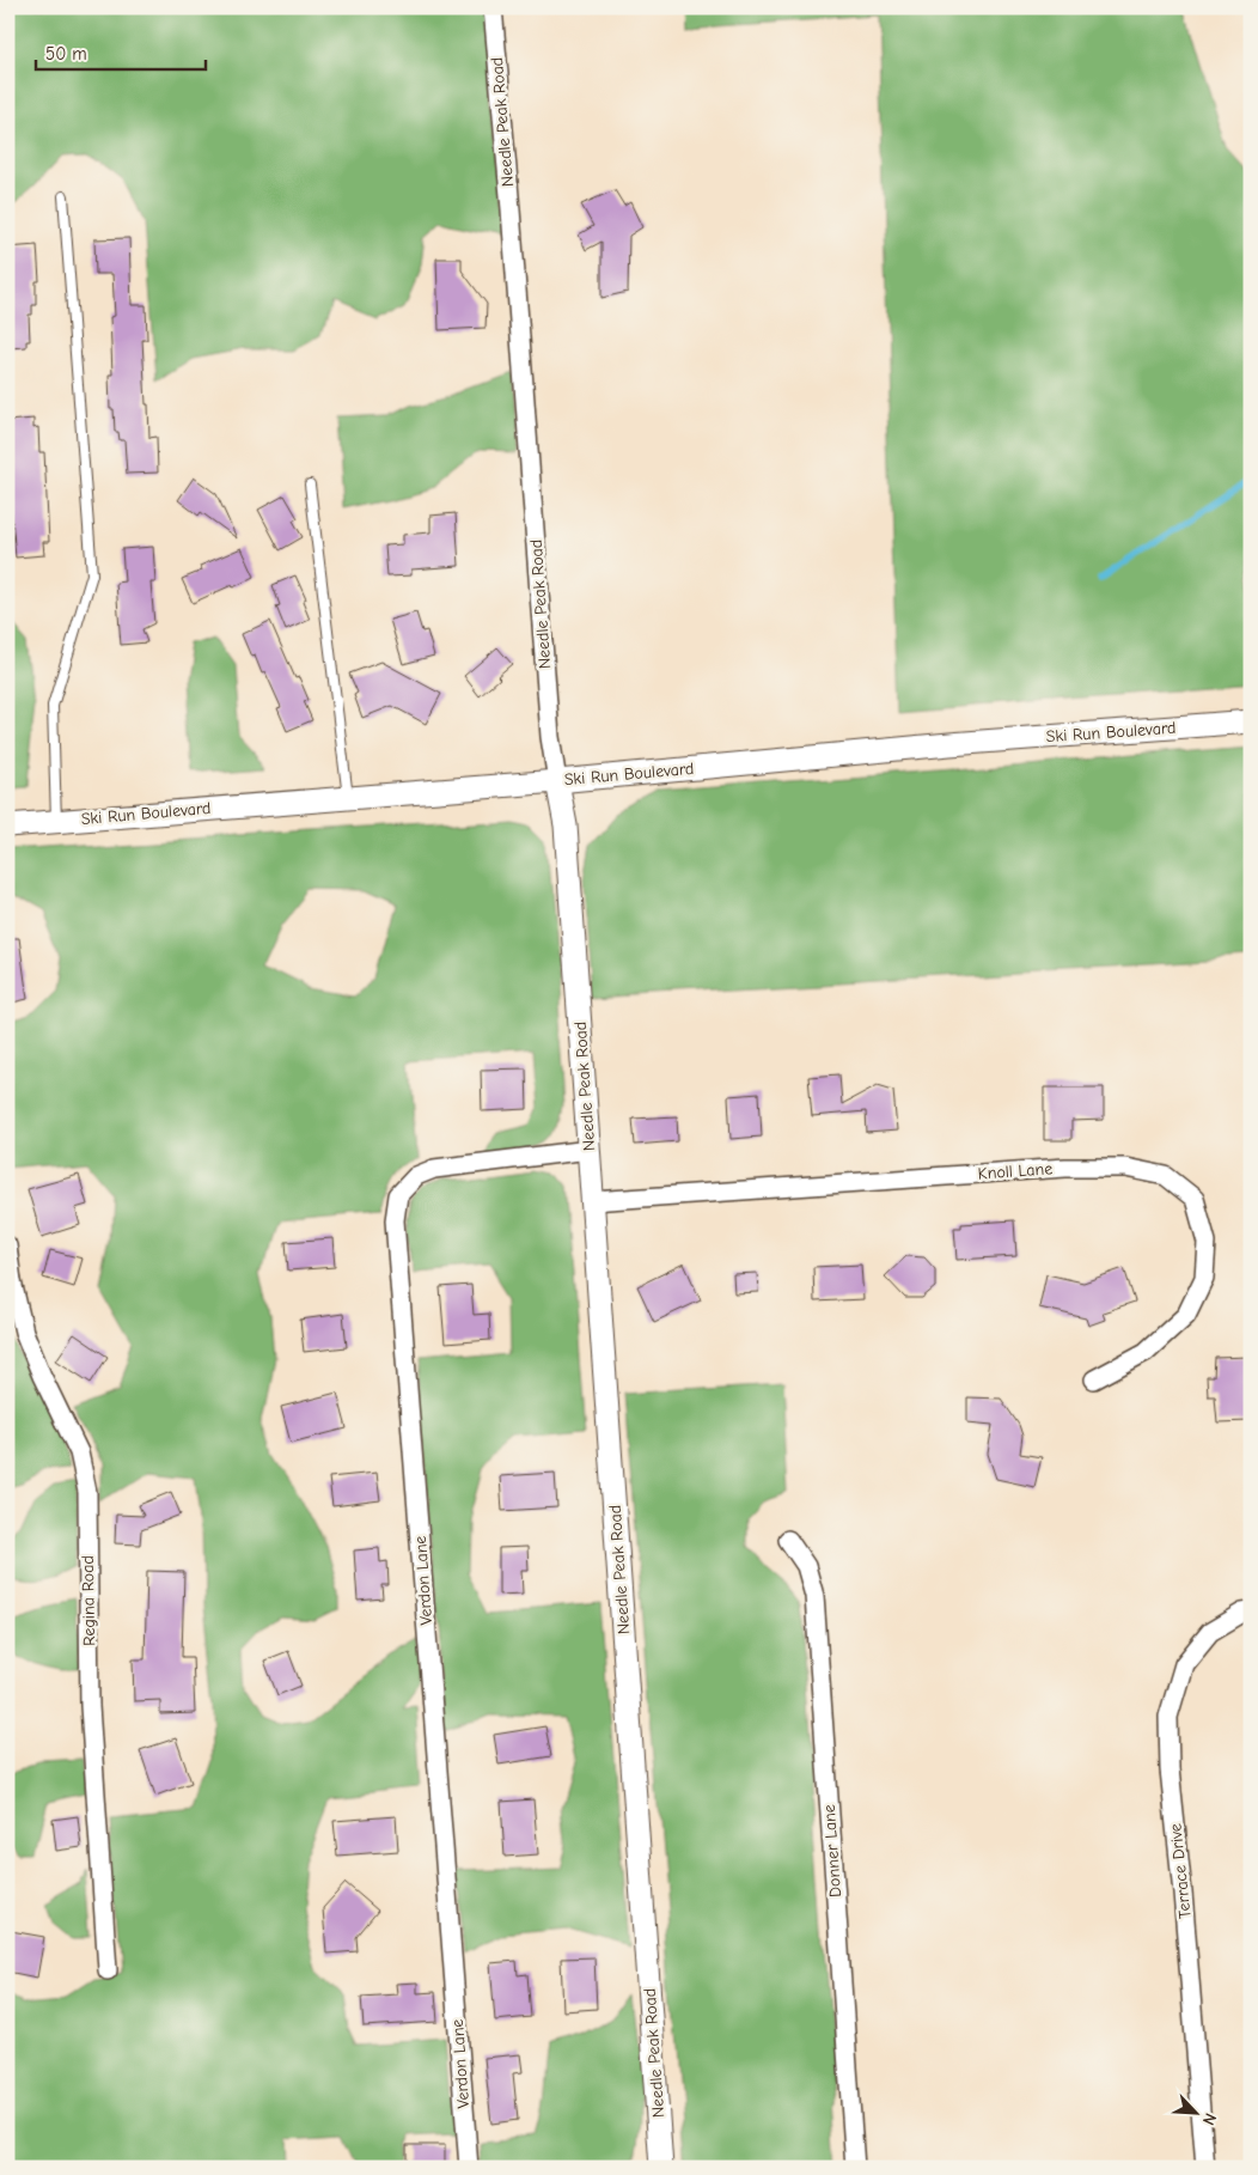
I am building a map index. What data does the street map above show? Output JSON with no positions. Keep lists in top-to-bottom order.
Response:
{
  "streets": {
    "street": [
      "Needle Peak Road",
      "Ski Run Boulevard",
      "Knoll Lane",
      "Verdon Lane",
      "Regina Road",
      "Donner Lane",
      "Terrace Drive"
    ]
  },
  "crossings": [
    ["Needle Peak Road", "Ski Run Boulevard"],
    ["Needle Peak Road", "Knoll Lane"],
    ["Needle Peak Road", "Verdon Lane"]
  ],
  "scale_bar": "50 m",
  "north": "bottom right"
}
